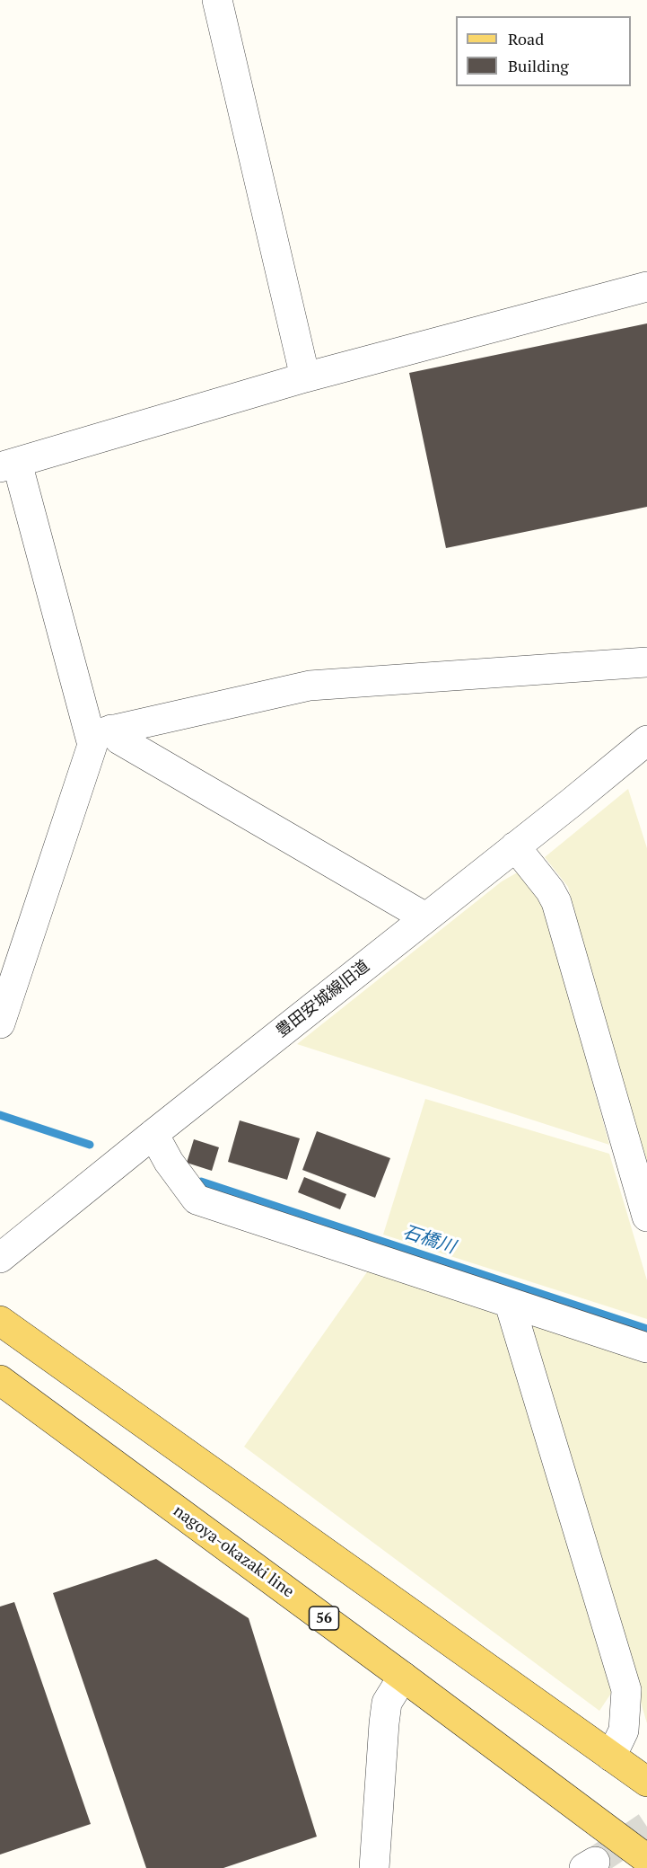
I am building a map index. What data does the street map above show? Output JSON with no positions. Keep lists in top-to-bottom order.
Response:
{
  "streets": {
    "main road": ["nagoya-okazaki line", "56"],
    "street": ["豊田安城線旧道"]
  },
  "water": ["石橋川"],
  "legend": ["Road", "Building"]
}
